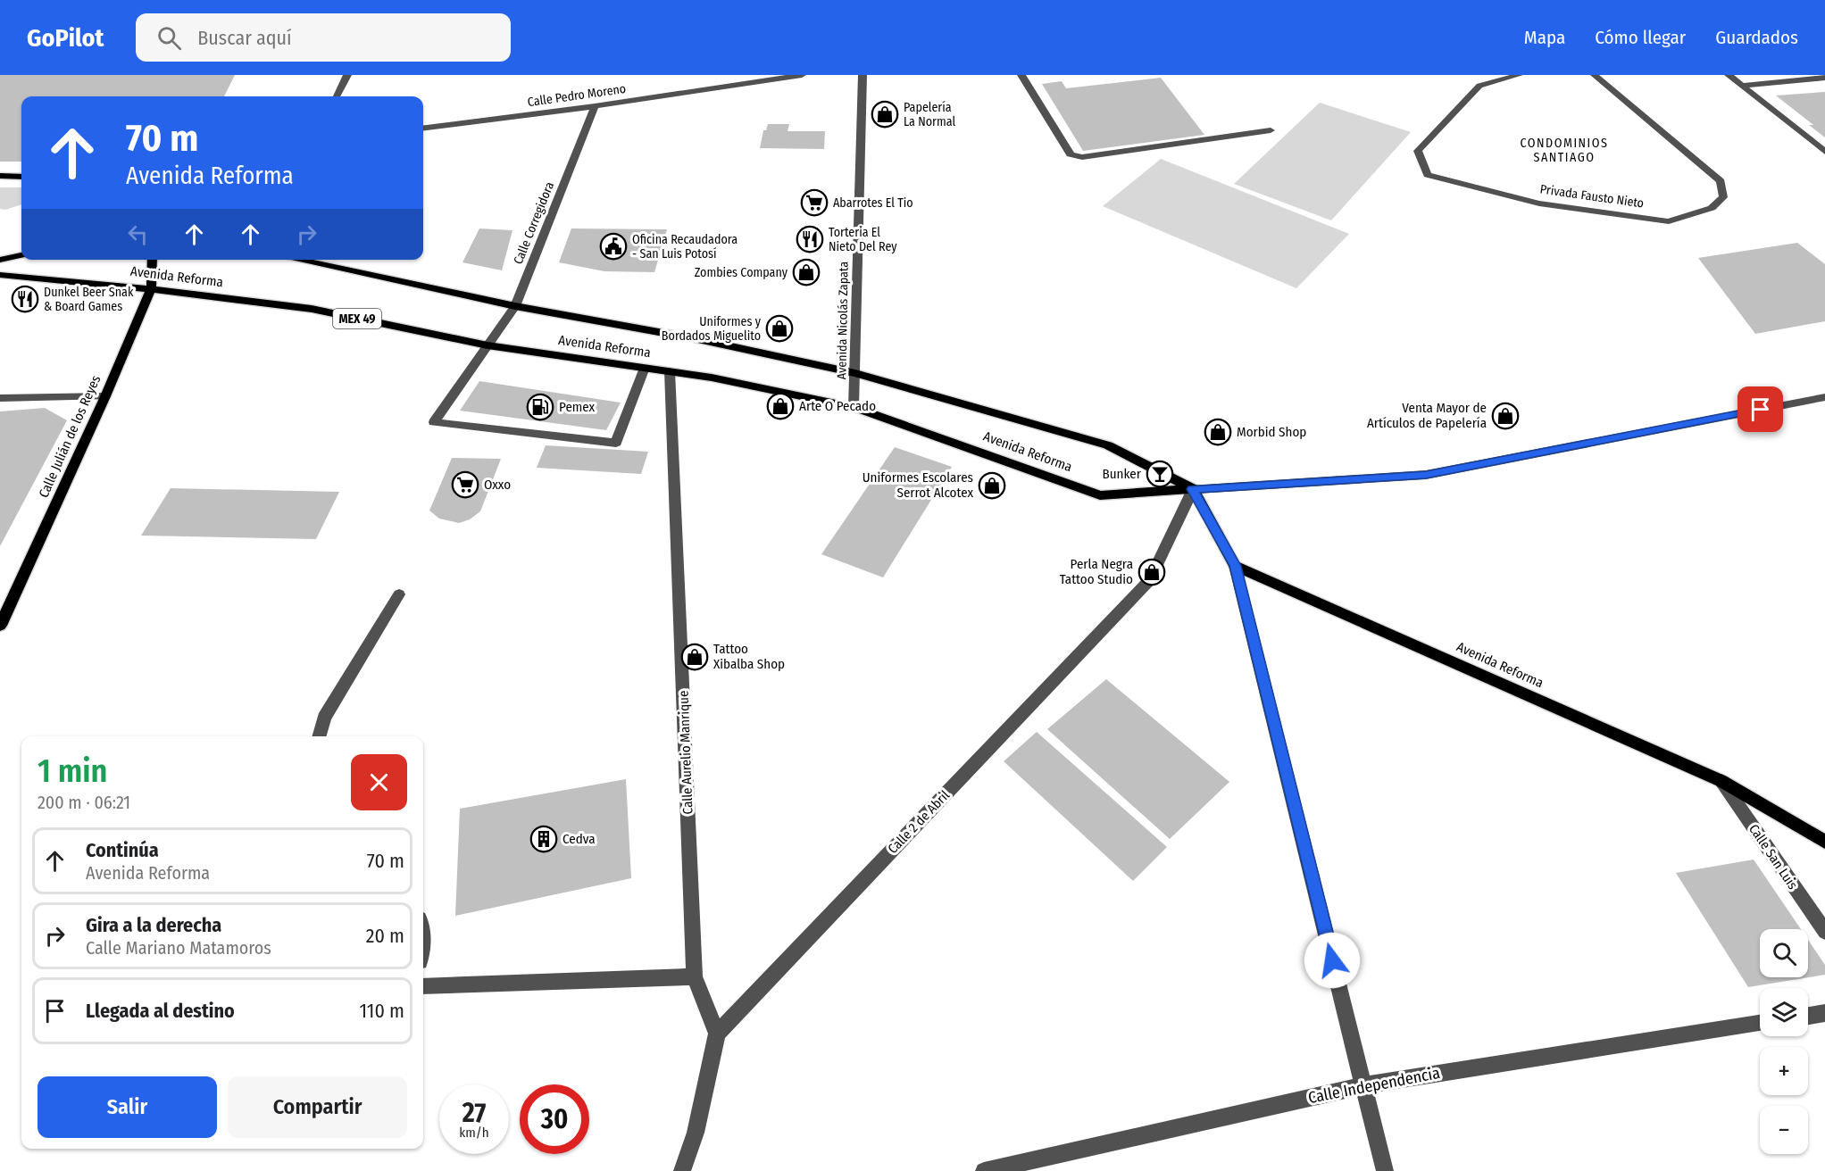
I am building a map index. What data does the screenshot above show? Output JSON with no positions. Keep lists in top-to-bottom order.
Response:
{
  "streets": {
    "main road": ["Avenida Reforma", "MEX 49", "Calle Julián de los Reyes"],
    "street": [
      "Calle Pedro Moreno",
      "Privada Fausto Nieto",
      "Calle Corregidora",
      "Avenida Nicolás Zapata",
      "Calle Aurelio Manrique",
      "Calle 2 de Abril",
      "Calle San Luis",
      "Calle Independencia"
    ]
  },
  "crossings": [
    ["Calle Pedro Moreno", "Calle Corregidora"],
    ["Calle Corregidora", "Avenida Reforma"],
    ["Avenida Reforma", "Avenida Nicolás Zapata"],
    ["Avenida Reforma", "Calle Julián de los Reyes"],
    ["Avenida Reforma", "Calle Aurelio Manrique"],
    ["Avenida Reforma", "Calle 2 de Abril"],
    ["Avenida Reforma", "Calle San Luis"],
    ["Calle Aurelio Manrique", "Calle 2 de Abril"]
  ],
  "districts": ["CONDOMINIOS SANTIAGO"],
  "places": {
    "shop": [
      "Papelería La Normal",
      "Zombies Company",
      "Uniformes y Bordados Miguelito",
      "Arte O Pecado",
      "Venta Mayor de Artículos de Papelería",
      "Morbid Shop",
      "Uniformes Escolares Serrot Alcotex",
      "Perla Negra Tattoo Studio",
      "Tattoo Xibalba Shop"
    ],
    "supermarket": ["Abarrotes El Tio", "Oxxo"],
    "restaurant": ["Torteria El Nieto Del Rey", "Dunkel Beer Snak & Board Games"],
    "public building": ["Oficina Recaudadora - San Luis Potosí"],
    "fuel station": ["Pemex"],
    "bar": ["Bunker"],
    "building": ["Cedva"]
  },
  "page": {
    "header": "GoPilot",
    "search": "Buscar aquí",
    "nav": ["Mapa", "Cómo llegar", "Guardados"],
    "turn": ["70 m", "Avenida Reforma"],
    "heading": ["1 min", "200 m · 06:21"],
    "list": [
      {
        "name": "Continúa",
        "note": "Avenida Reforma",
        "value": "70 m"
      },
      {
        "name": "Gira a la derecha",
        "note": "Calle Mariano Matamoros",
        "value": "20 m"
      },
      {
        "name": "Llegada al destino",
        "value": "110 m"
      }
    ],
    "map_buttons": ["+", "−"],
    "buttons": ["Salir", "Compartir"],
    "speed": "27 km/h",
    "limit": "30"
  }
}
